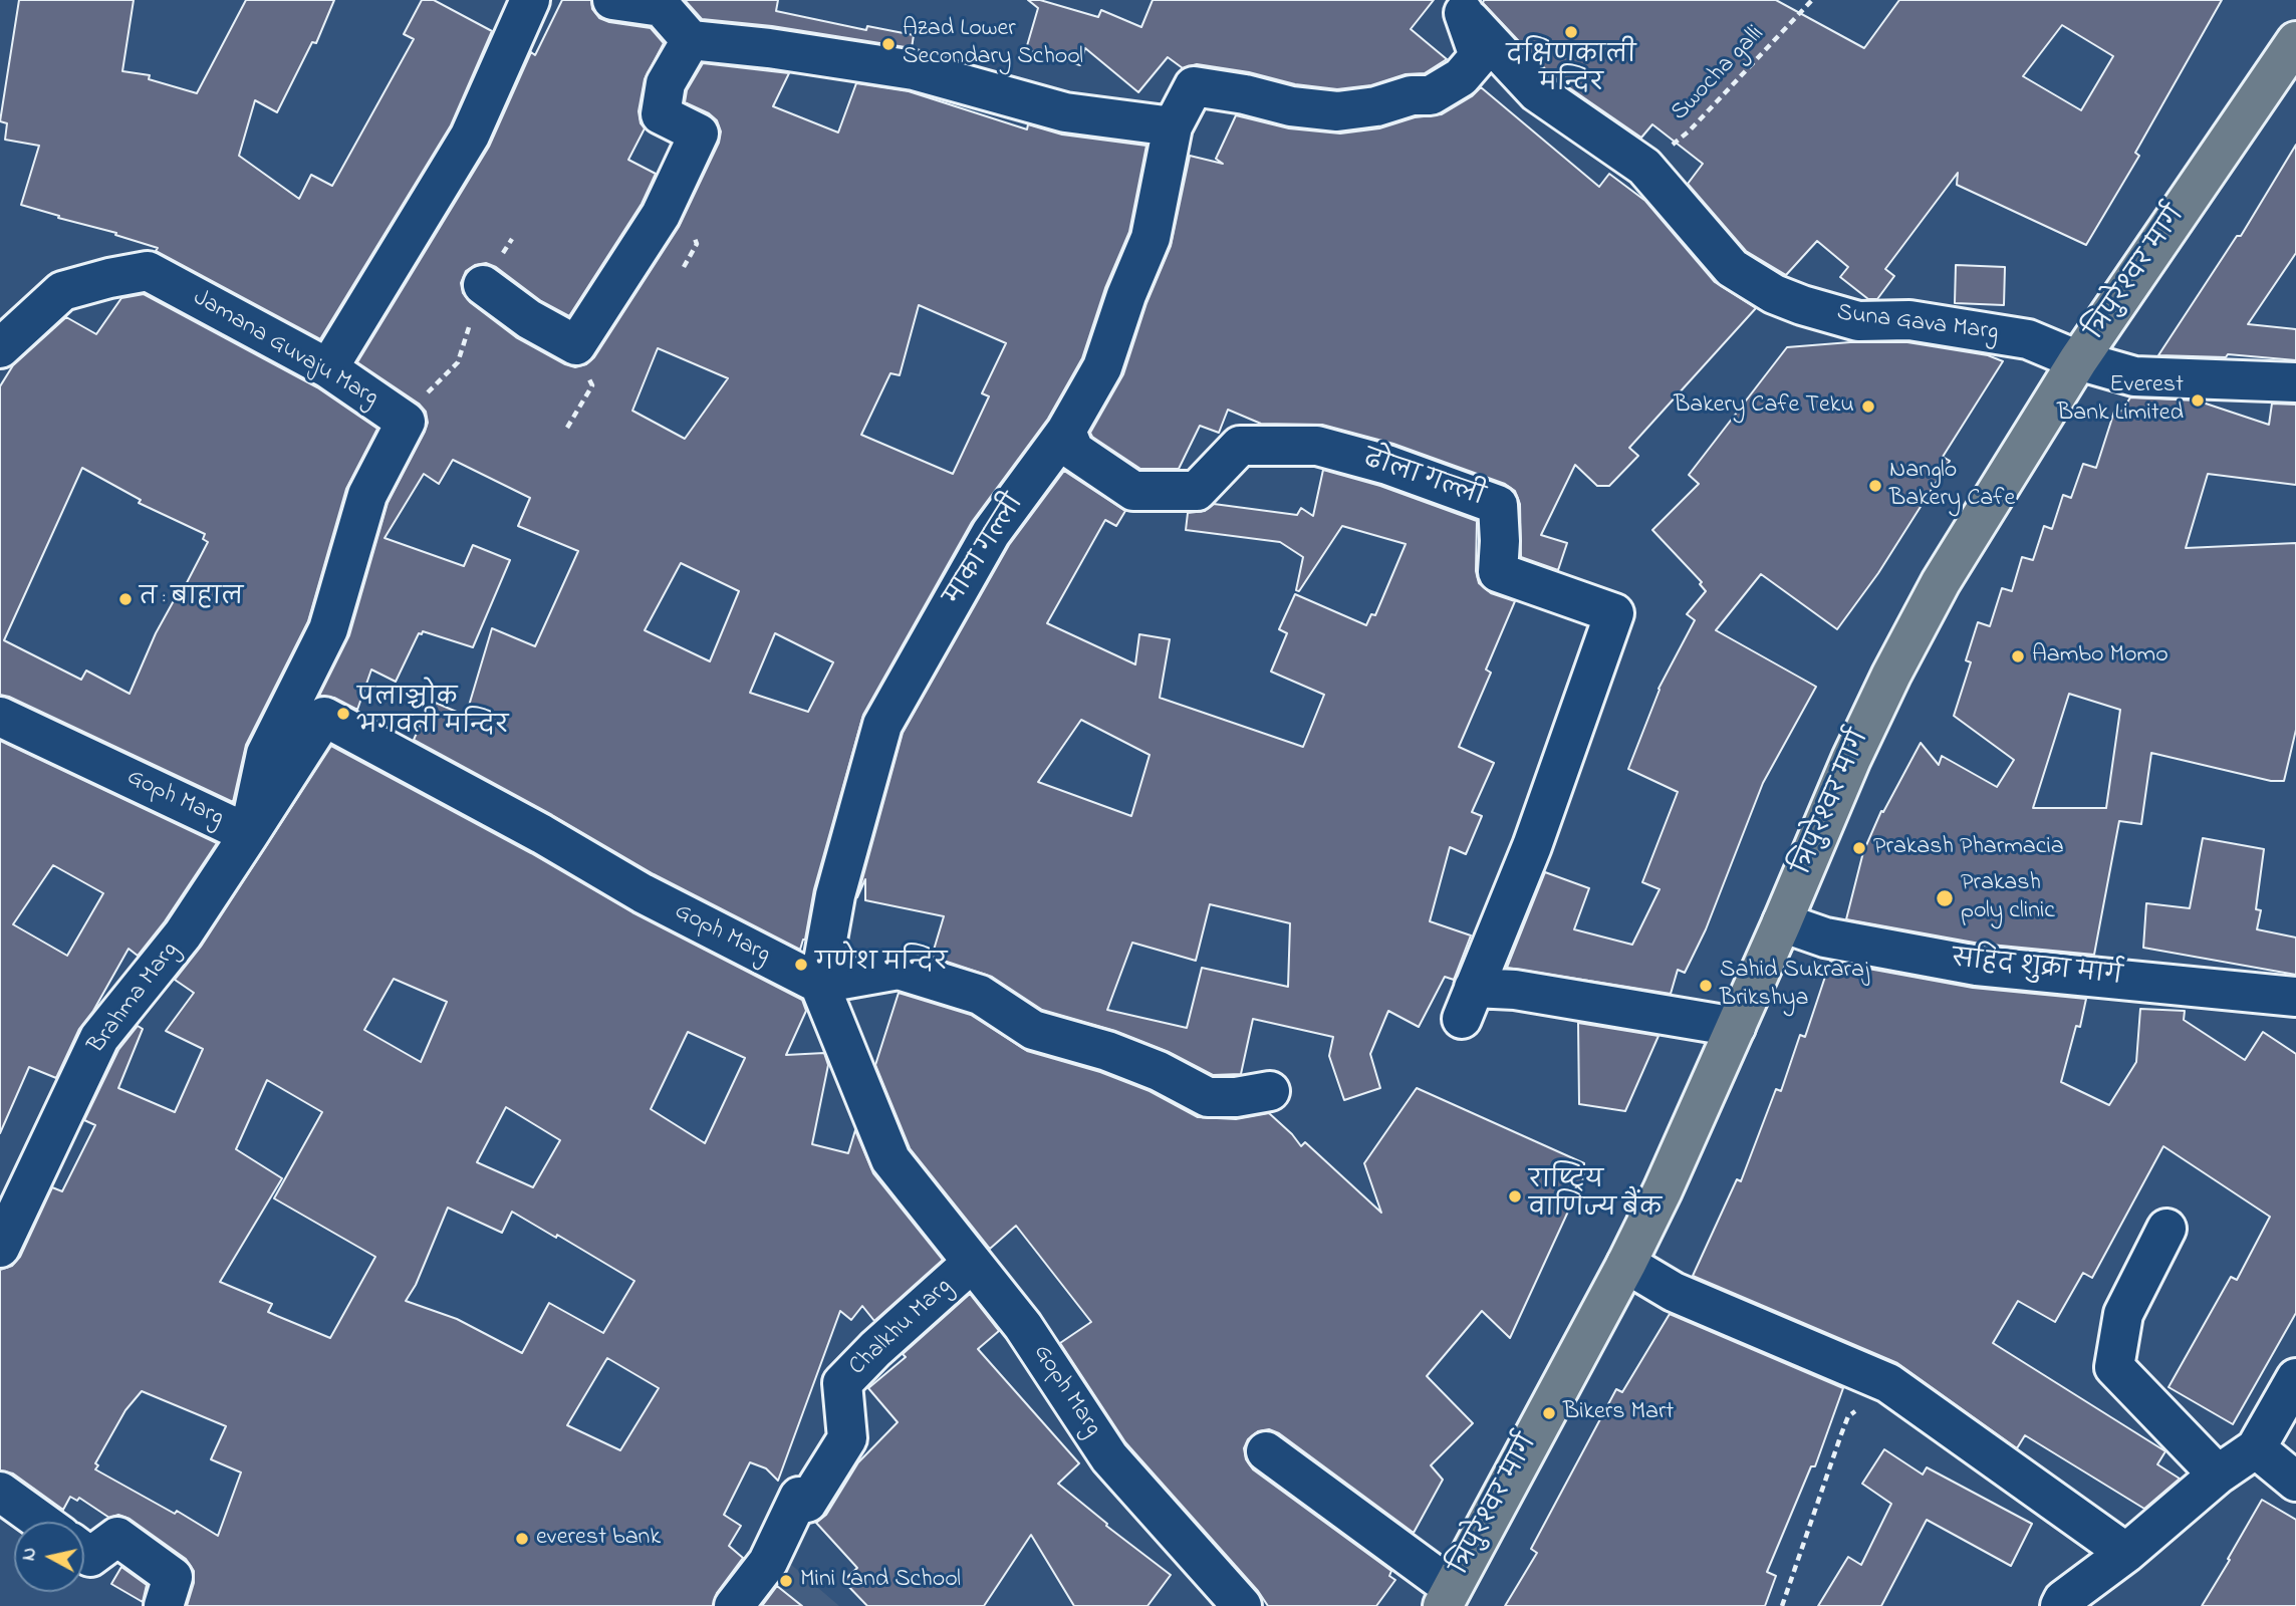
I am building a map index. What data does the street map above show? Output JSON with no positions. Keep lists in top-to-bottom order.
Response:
{
  "streets": {
    "highway": ["त्रिपुरेश्वर मार्ग"],
    "street": [
      "Suna Gava Marg",
      "Jamana Guvaju Marg",
      "ढोला गल्ली",
      "माका गल्ली",
      "Goph Marg",
      "सहिद शुक्रा मार्ग",
      "Brahma Marg",
      "Chalkhu Marg"
    ],
    "path": ["Swocha galli"]
  },
  "crossings": [
    ["Swocha galli", "Suna Gava Marg"],
    ["त्रिपुरेश्वर मार्ग", "Suna Gava Marg"],
    ["त्रिपुरेश्वर मार्ग", "ढोला गल्ली"],
    ["त्रिपुरेश्वर मार्ग", "सहिद शुक्रा मार्ग"],
    ["Suna Gava Marg", "माका गल्ली"],
    ["Jamana Guvaju Marg", "Goph Marg"],
    ["Jamana Guvaju Marg", "Brahma Marg"],
    ["ढोला गल्ली", "माका गल्ली"],
    ["माका गल्ली", "Goph Marg"],
    ["Goph Marg", "Brahma Marg"],
    ["Goph Marg", "Chalkhu Marg"]
  ],
  "places": [
    "दक्षिणकाली मन्दिर",
    "Azad Lower Secondary School",
    "Everest Bank Limited",
    "Bakery Cafe Teku",
    "Nanglo Bakery Cafe",
    "त : बाहाल",
    "Aambo Momo",
    "पलाञ्चोक भगवती मन्दिर",
    "Prakash Pharmacia",
    "Prakash poly clinic",
    "गणेश मन्दिर",
    "Sahid Sukraraj Brikshya",
    "राष्ट्रिय वाणिज्य बैंक",
    "Bikers Mart",
    "everest bank",
    "Mini Land School"
  ],
  "north": "left"
}
